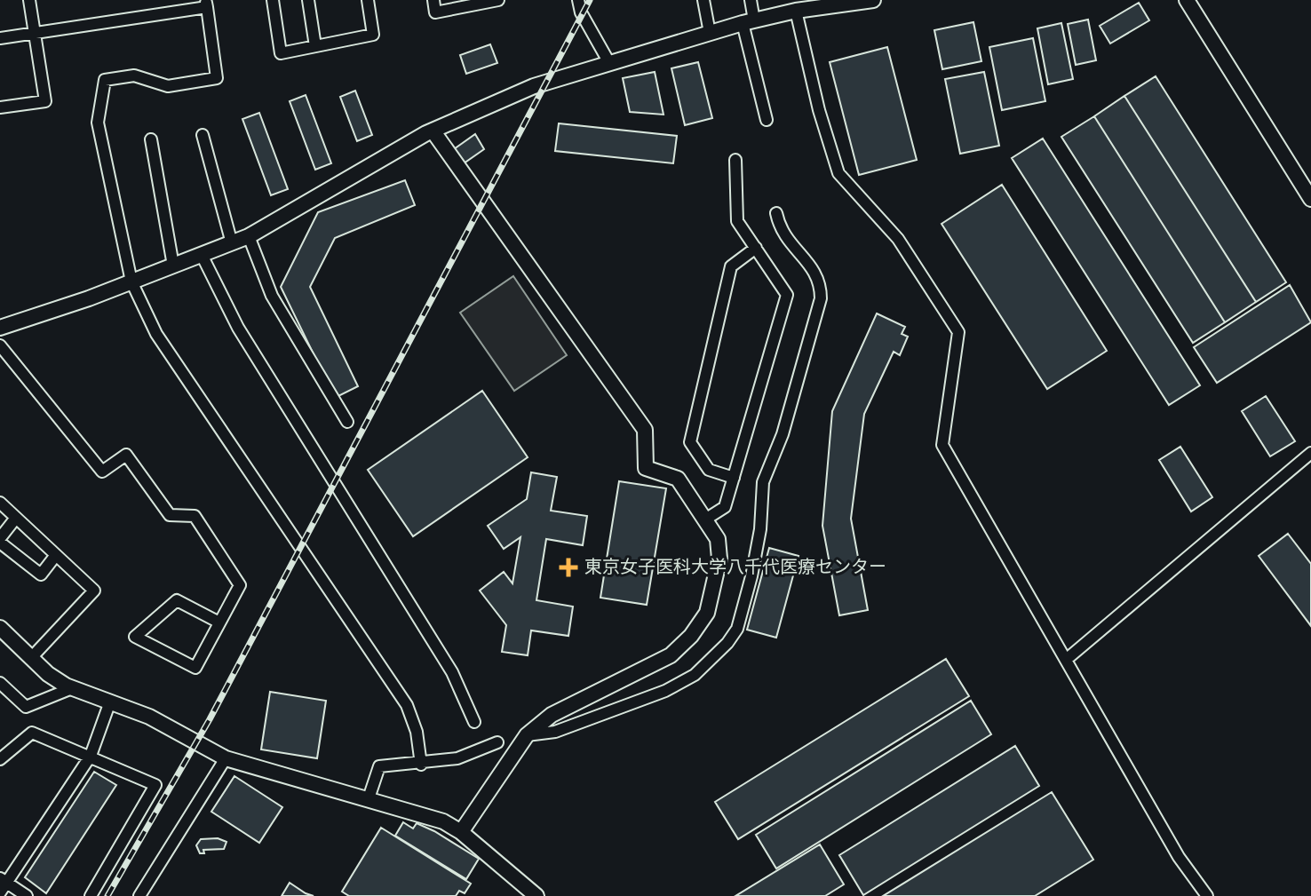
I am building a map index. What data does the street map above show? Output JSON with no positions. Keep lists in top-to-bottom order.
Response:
{
  "places": {
    "health": ["東京女子医科大学八千代医療センター"]
  }
}
